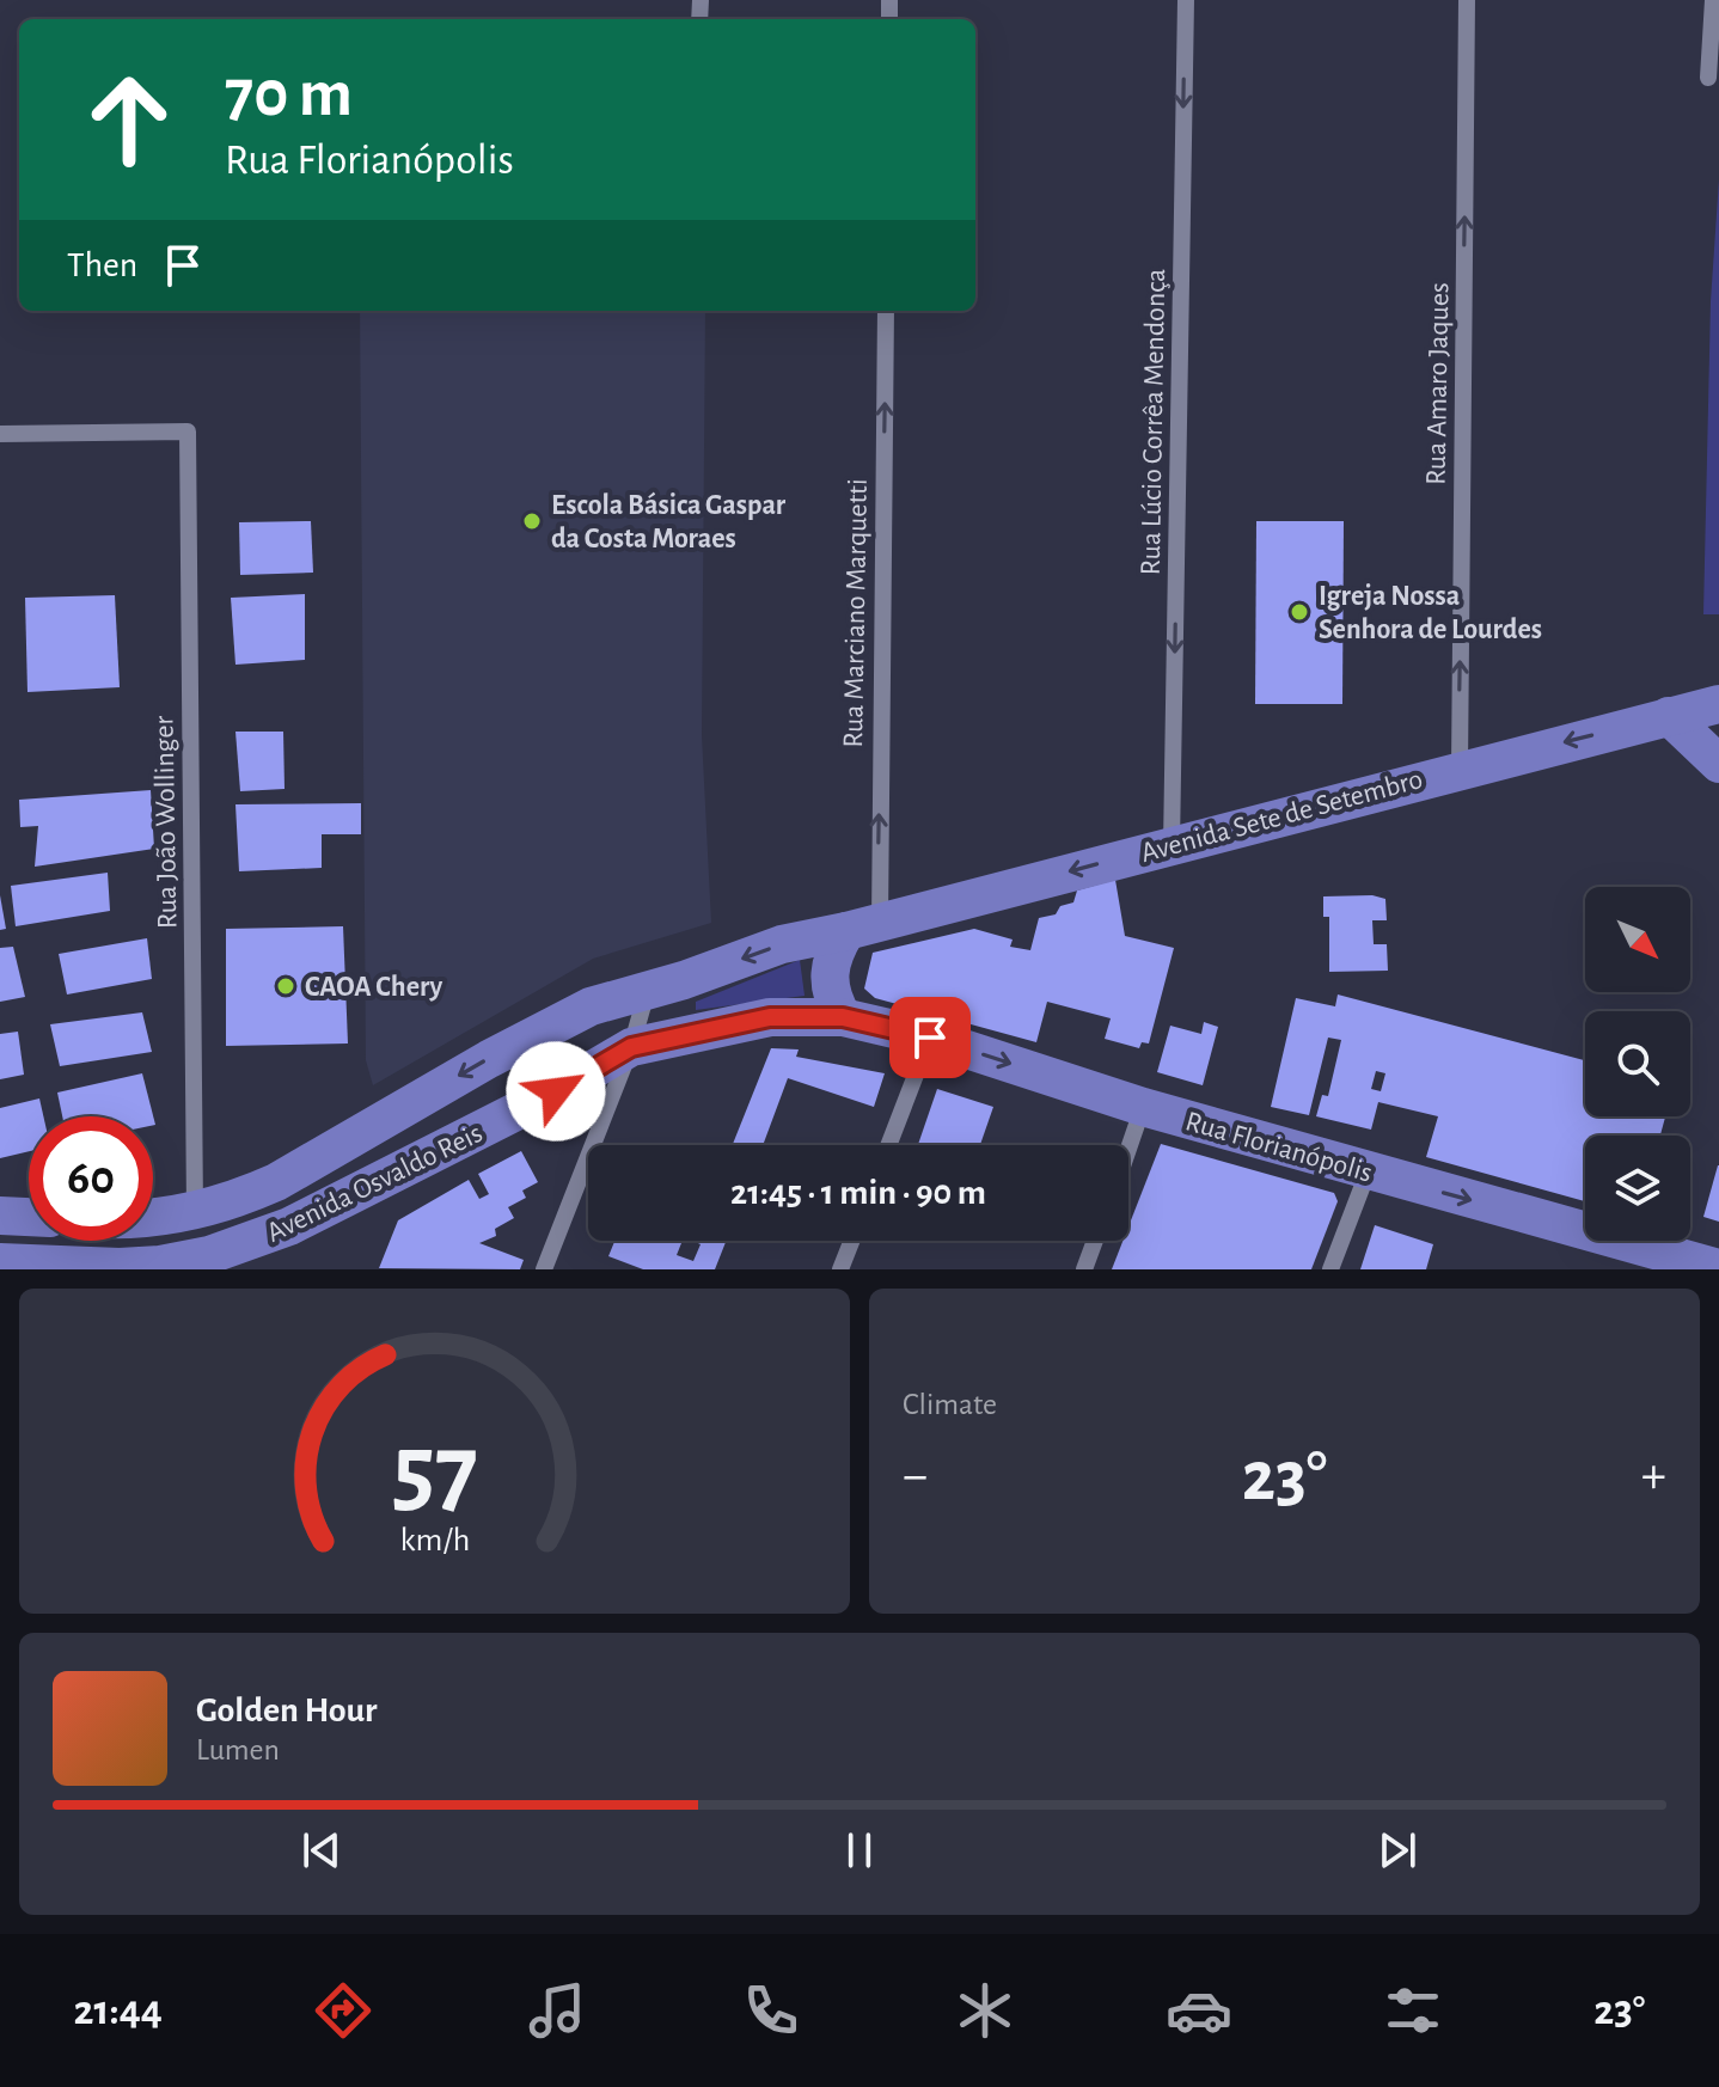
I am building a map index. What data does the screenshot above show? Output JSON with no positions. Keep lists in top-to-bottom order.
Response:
{
  "streets": {
    "main road": ["Avenida Sete de Setembro", "Rua Florianópolis", "Avenida Osvaldo Reis"],
    "street": [
      "Rua Amaro Jaques",
      "Rua Lúcio Corrêa Mendonça",
      "Rua Marciano Marquetti",
      "Rua João Wollinger"
    ]
  },
  "crossings": [
    ["Rua Amaro Jaques", "Avenida Sete de Setembro"],
    ["Rua Lúcio Corrêa Mendonça", "Avenida Sete de Setembro"],
    ["Rua Marciano Marquetti", "Avenida Sete de Setembro"],
    ["Rua Marciano Marquetti", "Avenida Osvaldo Reis"],
    ["Avenida Sete de Setembro", "Avenida Osvaldo Reis"],
    ["Rua João Wollinger", "Avenida Osvaldo Reis"],
    ["Rua Florianópolis", "Avenida Osvaldo Reis"]
  ],
  "one_way": [
    "Rua Amaro Jaques",
    "Rua Lúcio Corrêa Mendonça",
    "Rua Marciano Marquetti",
    "Avenida Sete de Setembro",
    "Rua Florianópolis"
  ],
  "places": ["Escola Básica Gaspar da Costa Moraes", "Igreja Nossa Senhora de Lourdes", "CAOA Chery"],
  "north": "bottom right",
  "page": {
    "turn": ["70 m", "Rua Florianópolis"],
    "then": "Then",
    "limit": "60",
    "trip": "21:45 · 1 min · 90 m",
    "tile": "Climate",
    "heat": ["−", "23°", "+"],
    "song": ["Golden Hour", "Lumen"],
    "tabs": ["21:44", "23°"],
    "gauge": ["57", "km/h"]
  }
}
